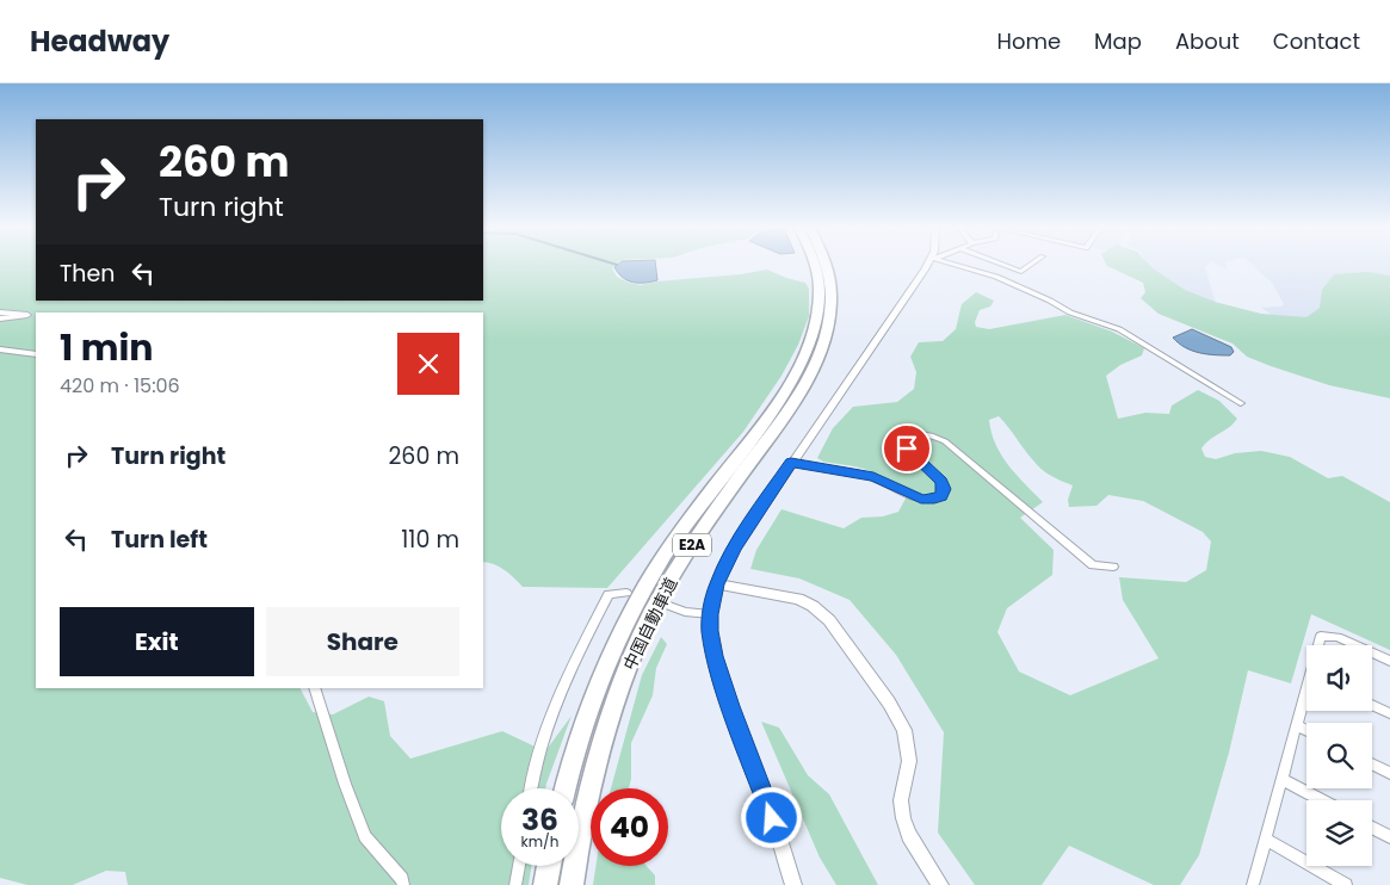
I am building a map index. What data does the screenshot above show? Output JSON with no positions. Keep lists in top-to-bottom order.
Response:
{
  "streets": {
    "highway": ["E2A", "中国自動車道"]
  },
  "page": {
    "header": "Headway",
    "nav": [
      "Home",
      "Map",
      "About",
      "Contact"
    ],
    "turn": ["260 m", "Turn right"],
    "then": "Then",
    "heading": ["1 min", "420 m · 15:06"],
    "list": [
      {
        "name": "Turn right",
        "value": "260 m"
      },
      {
        "name": "Turn left",
        "value": "110 m"
      }
    ],
    "buttons": ["Exit", "Share"],
    "speed": "36 km/h",
    "limit": "40"
  }
}
